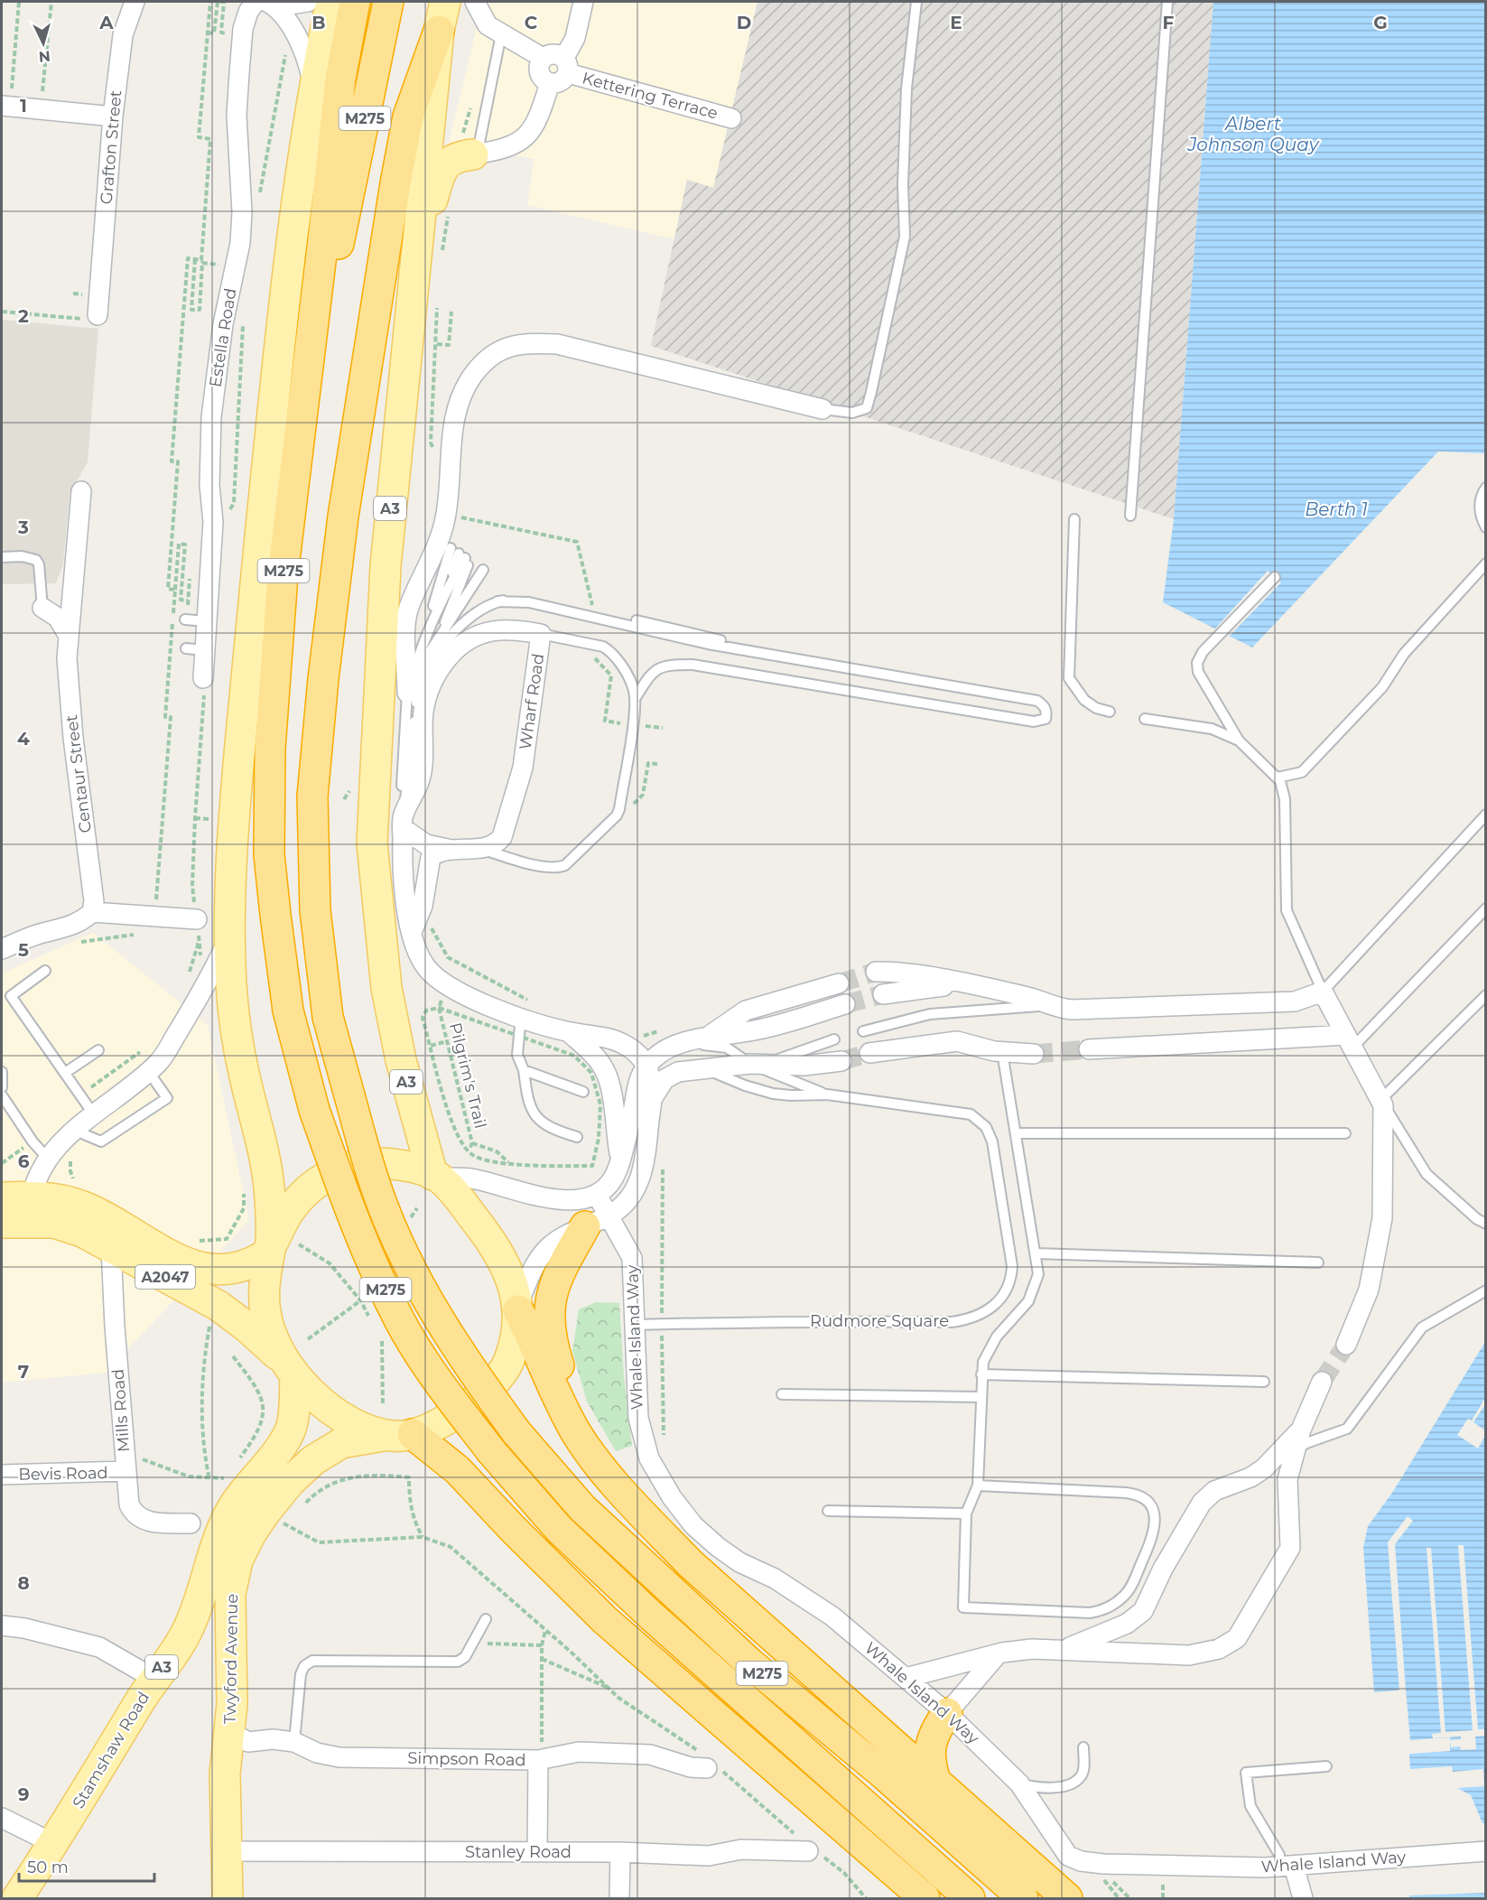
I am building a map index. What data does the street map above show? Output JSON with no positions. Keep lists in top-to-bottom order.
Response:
{
  "streets": {
    "highway": ["M275"],
    "main road": [
      "A3",
      "A2047",
      "Twyford Avenue",
      "Stamshaw Road"
    ],
    "street": [
      "Kettering Terrace",
      "Grafton Street",
      "Estella Road",
      "Wharf Road",
      "Centaur Street",
      "Whale Island Way",
      "Mills Road",
      "Bevis Road",
      "Simpson Road",
      "Stanley Road"
    ],
    "lane": ["Rudmore Square"],
    "path": ["Pilgrim's Trail"]
  },
  "crossings": [
    ["M275", "A3"],
    ["M275", "Whale Island Way"],
    ["M275", "Twyford Avenue"],
    ["A2047", "Mills Road"],
    ["A2047", "Stamshaw Road"],
    ["Rudmore Square", "Whale Island Way"],
    ["Mills Road", "Bevis Road"],
    ["Twyford Avenue", "Simpson Road"],
    ["Twyford Avenue", "Stanley Road"]
  ],
  "water": ["Albert Johnson Quay", "Berth 1"],
  "scale_bar": "50 m",
  "north": "bottom",
  "grid": {
    "columns": [
      "A",
      "B",
      "C",
      "D",
      "E",
      "F",
      "G"
    ],
    "rows": [
      "1",
      "2",
      "3",
      "4",
      "5",
      "6",
      "7",
      "8",
      "9"
    ]
  }
}
